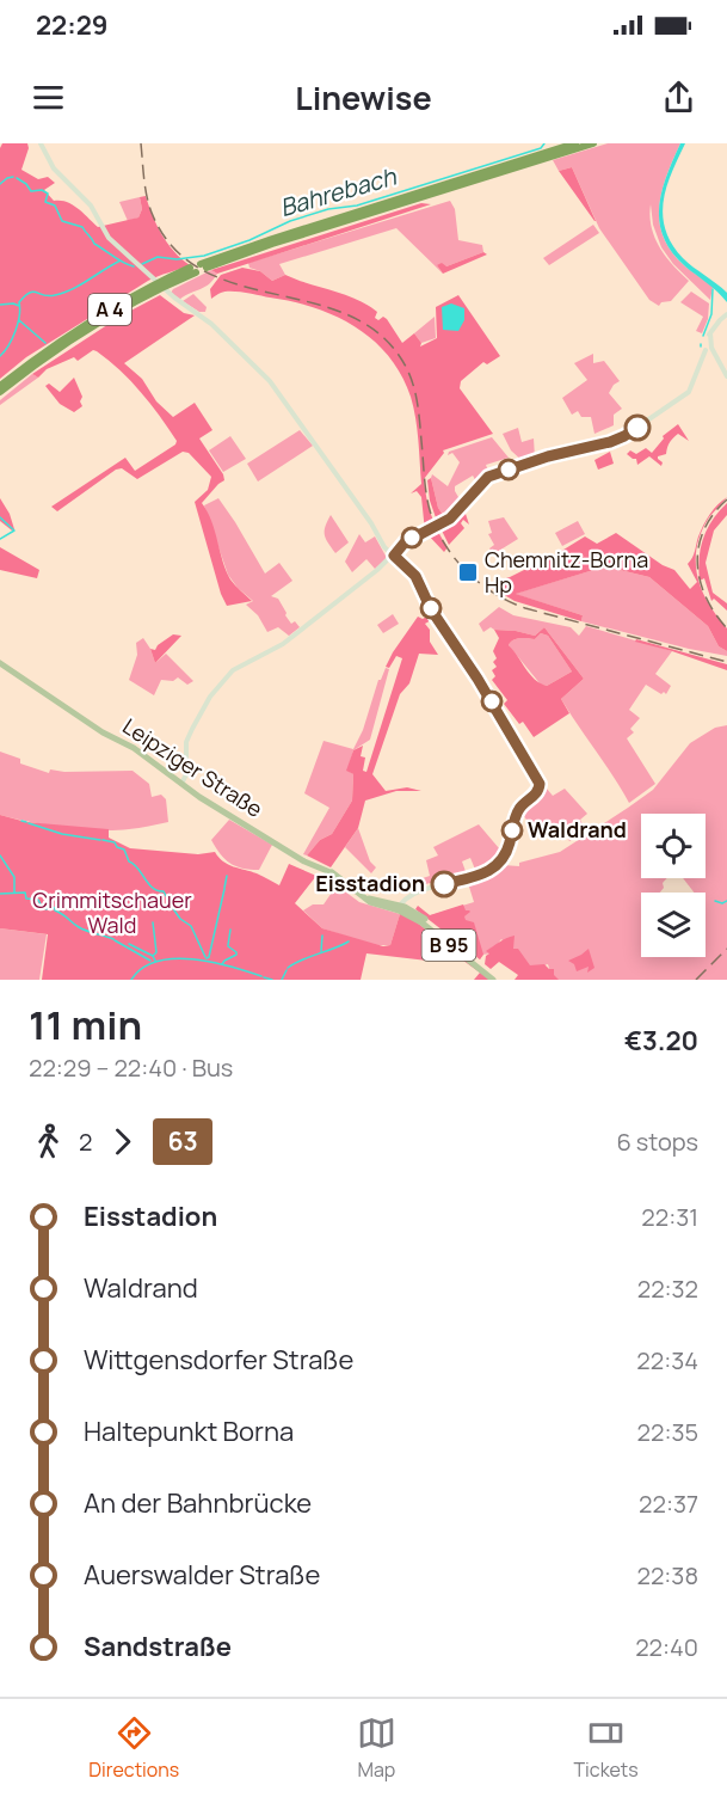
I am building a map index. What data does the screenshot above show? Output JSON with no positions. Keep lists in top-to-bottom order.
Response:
{
  "streets": {
    "highway": ["A 4"],
    "main road": ["Leipziger Straße", "B 95"]
  },
  "water": ["Bahrebach"],
  "parks": ["Crimmitschauer Wald"],
  "places": {
    "transit": ["Chemnitz-Borna Hp"],
    "other": ["Waldrand", "Eisstadion"]
  },
  "lines": ["bus line 63"],
  "page": {
    "status": "22:29",
    "header": "Linewise",
    "heading": ["11 min", "22:29 – 22:40 · Bus", "€3.20"],
    "legs": ["2", "63", "6 stops"],
    "list": [
      {
        "name": "Eisstadion",
        "value": "22:31"
      },
      {
        "name": "Waldrand",
        "value": "22:32"
      },
      {
        "name": "Wittgensdorfer Straße",
        "value": "22:34"
      },
      {
        "name": "Haltepunkt Borna",
        "value": "22:35"
      },
      {
        "name": "An der Bahnbrücke",
        "value": "22:37"
      },
      {
        "name": "Auerswalder Straße",
        "value": "22:38"
      },
      {
        "name": "Sandstraße",
        "value": "22:40"
      }
    ],
    "tabs": ["Directions", "Map", "Tickets"]
  }
}
